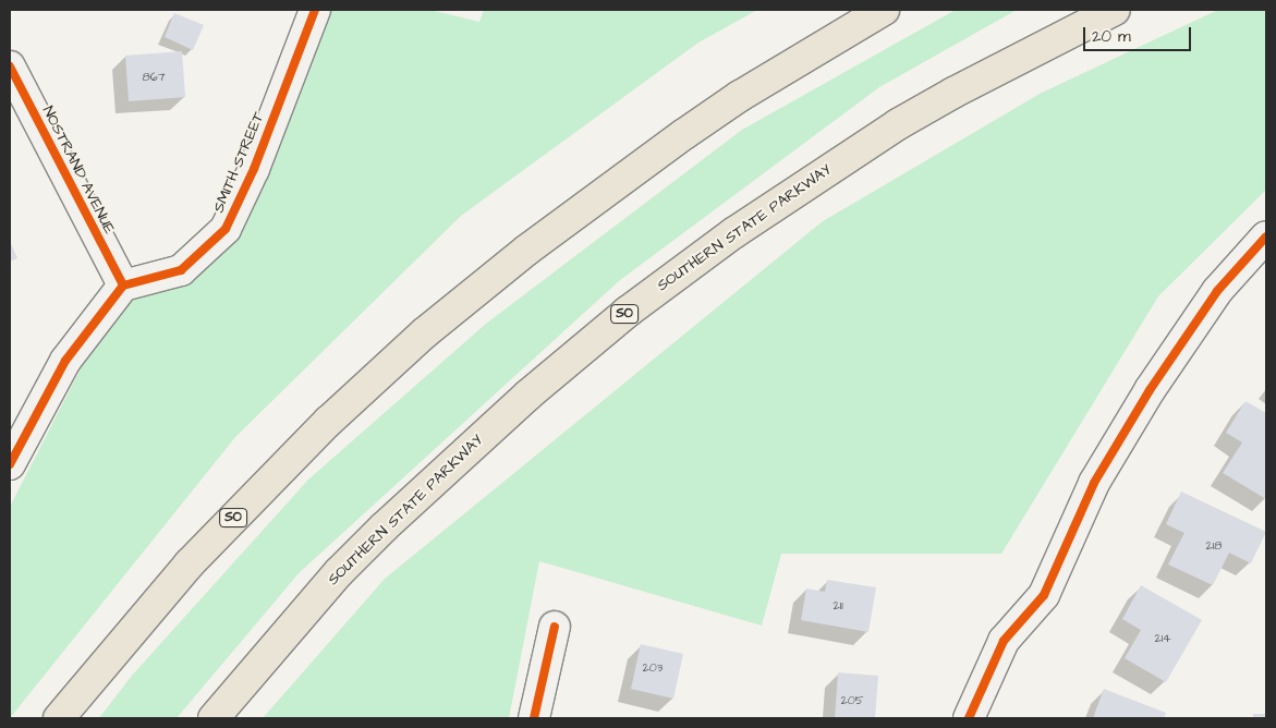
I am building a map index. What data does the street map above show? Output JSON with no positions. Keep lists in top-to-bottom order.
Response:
{
  "streets": {
    "highway": ["SOUTHERN STATE PARKWAY", "SO"],
    "street": ["SMITH STREET", "NOSTRAND AVENUE"]
  },
  "crossings": [
    ["SMITH STREET", "NOSTRAND AVENUE"]
  ],
  "house_numbers": [
    "867",
    "218",
    "211",
    "214",
    "203",
    "205"
  ],
  "scale_bar": "20 m"
}
